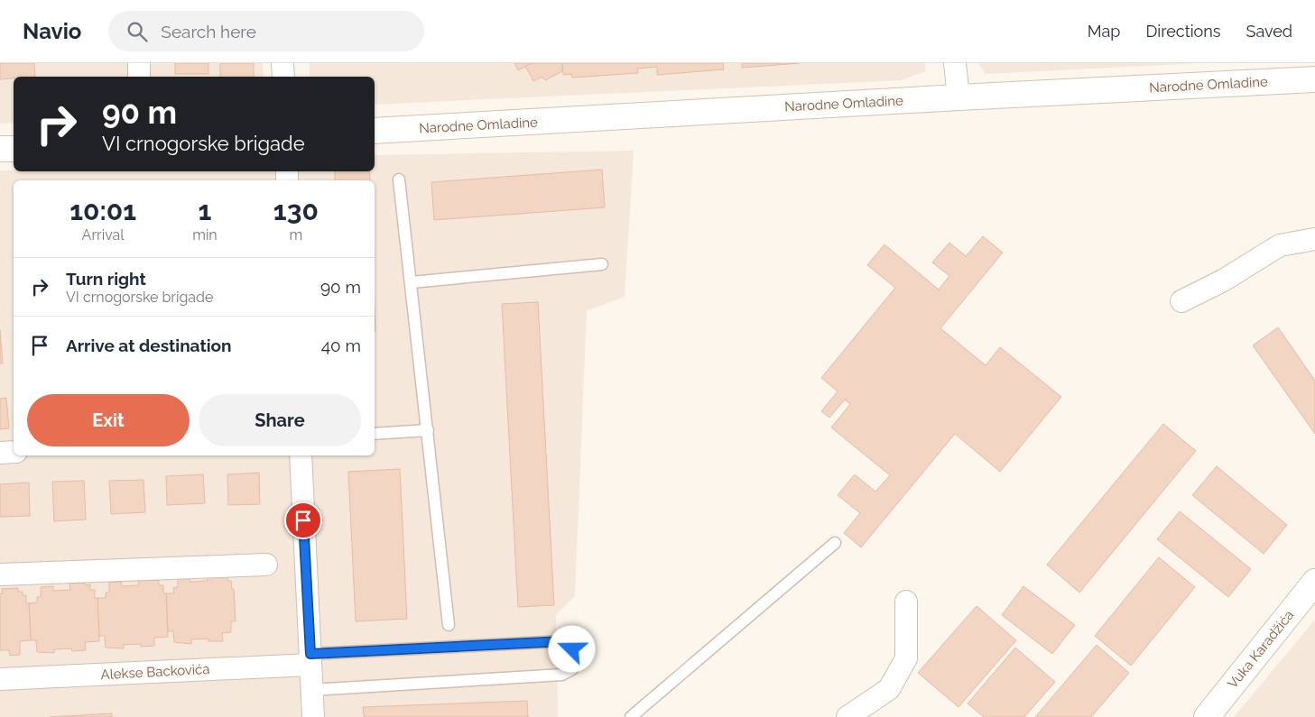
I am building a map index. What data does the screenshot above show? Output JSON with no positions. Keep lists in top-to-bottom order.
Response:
{
  "streets": {
    "street": ["Narodne Omladine", "Vuka Karadžića", "Alekse Backovića"]
  },
  "page": {
    "header": "Navio",
    "search": "Search here",
    "nav": ["Map", "Directions", "Saved"],
    "turn": ["90 m", "VI crnogorske brigade"],
    "eta": [
      "10:01",
      "Arrival",
      "1",
      "min",
      "130",
      "m"
    ],
    "list": [
      {
        "name": "Turn right",
        "note": "VI crnogorske brigade",
        "value": "90 m"
      },
      {
        "name": "Arrive at destination",
        "value": "40 m"
      }
    ],
    "buttons": ["Exit", "Share"]
  }
}
